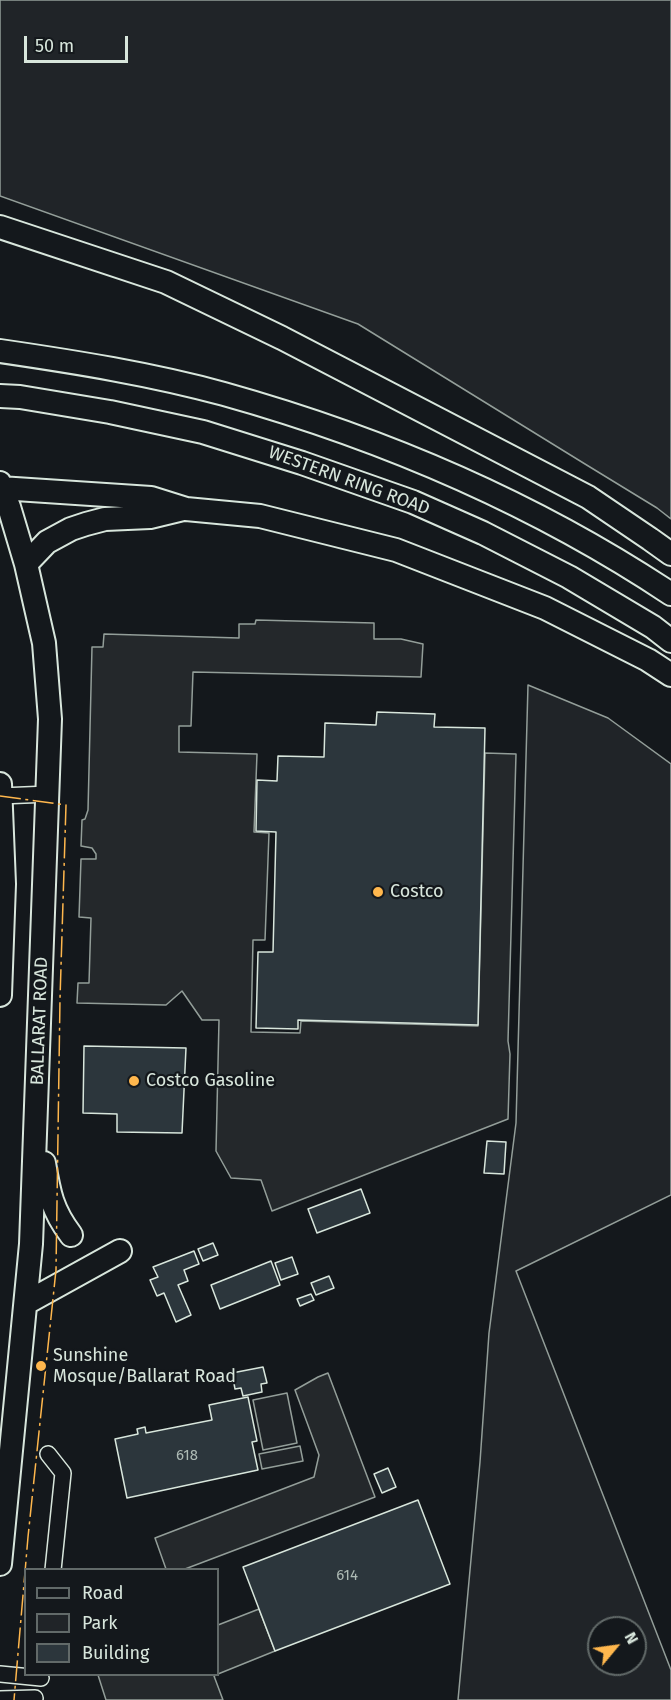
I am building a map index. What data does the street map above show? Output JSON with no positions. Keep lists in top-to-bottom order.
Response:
{
  "streets": {
    "highway": ["WESTERN RING ROAD", "BALLARAT ROAD"]
  },
  "places": ["Costco", "Costco Gasoline", "Sunshine Mosque/Ballarat Road"],
  "house_numbers": ["618", "614"],
  "legend": ["Road", "Park", "Building"],
  "scale_bar": "50 m",
  "north": "top right"
}
